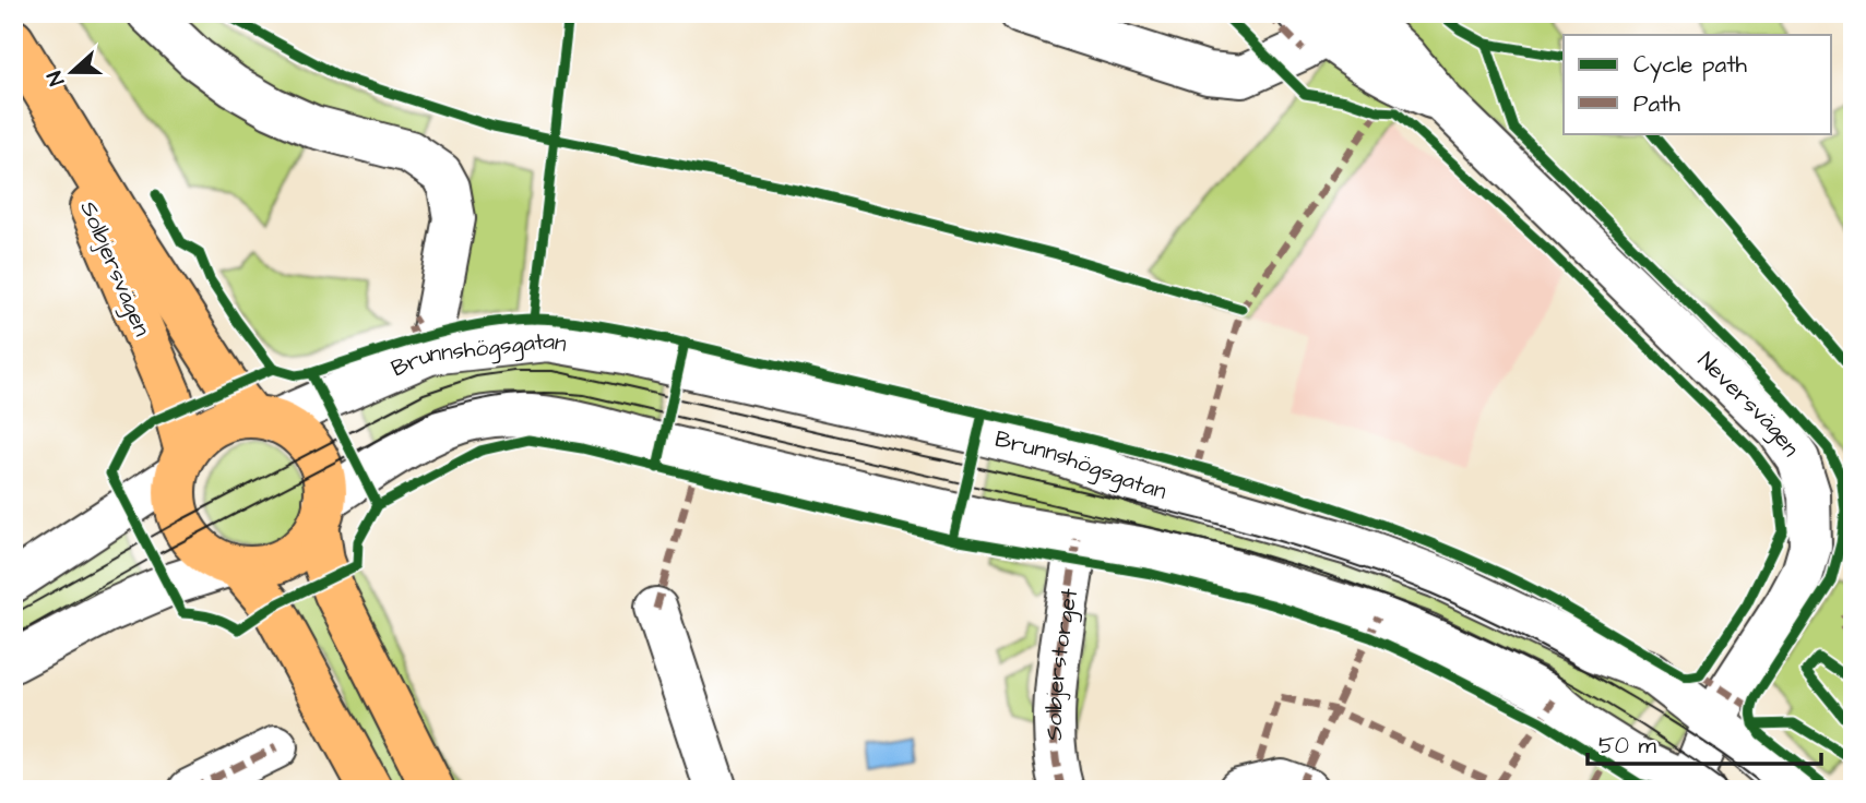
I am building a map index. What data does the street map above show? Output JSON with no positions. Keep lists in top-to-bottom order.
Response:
{
  "streets": {
    "main road": ["Solbjersvägen"],
    "street": ["Brunnshögsgatan", "Neversvägen", "Solbjerstorget"]
  },
  "crossings": [
    ["Solbjersvägen", "Brunnshögsgatan"],
    ["Brunnshögsgatan", "Neversvägen"]
  ],
  "legend": ["Cycle path", "Path"],
  "scale_bar": "50 m",
  "north": "left"
}
